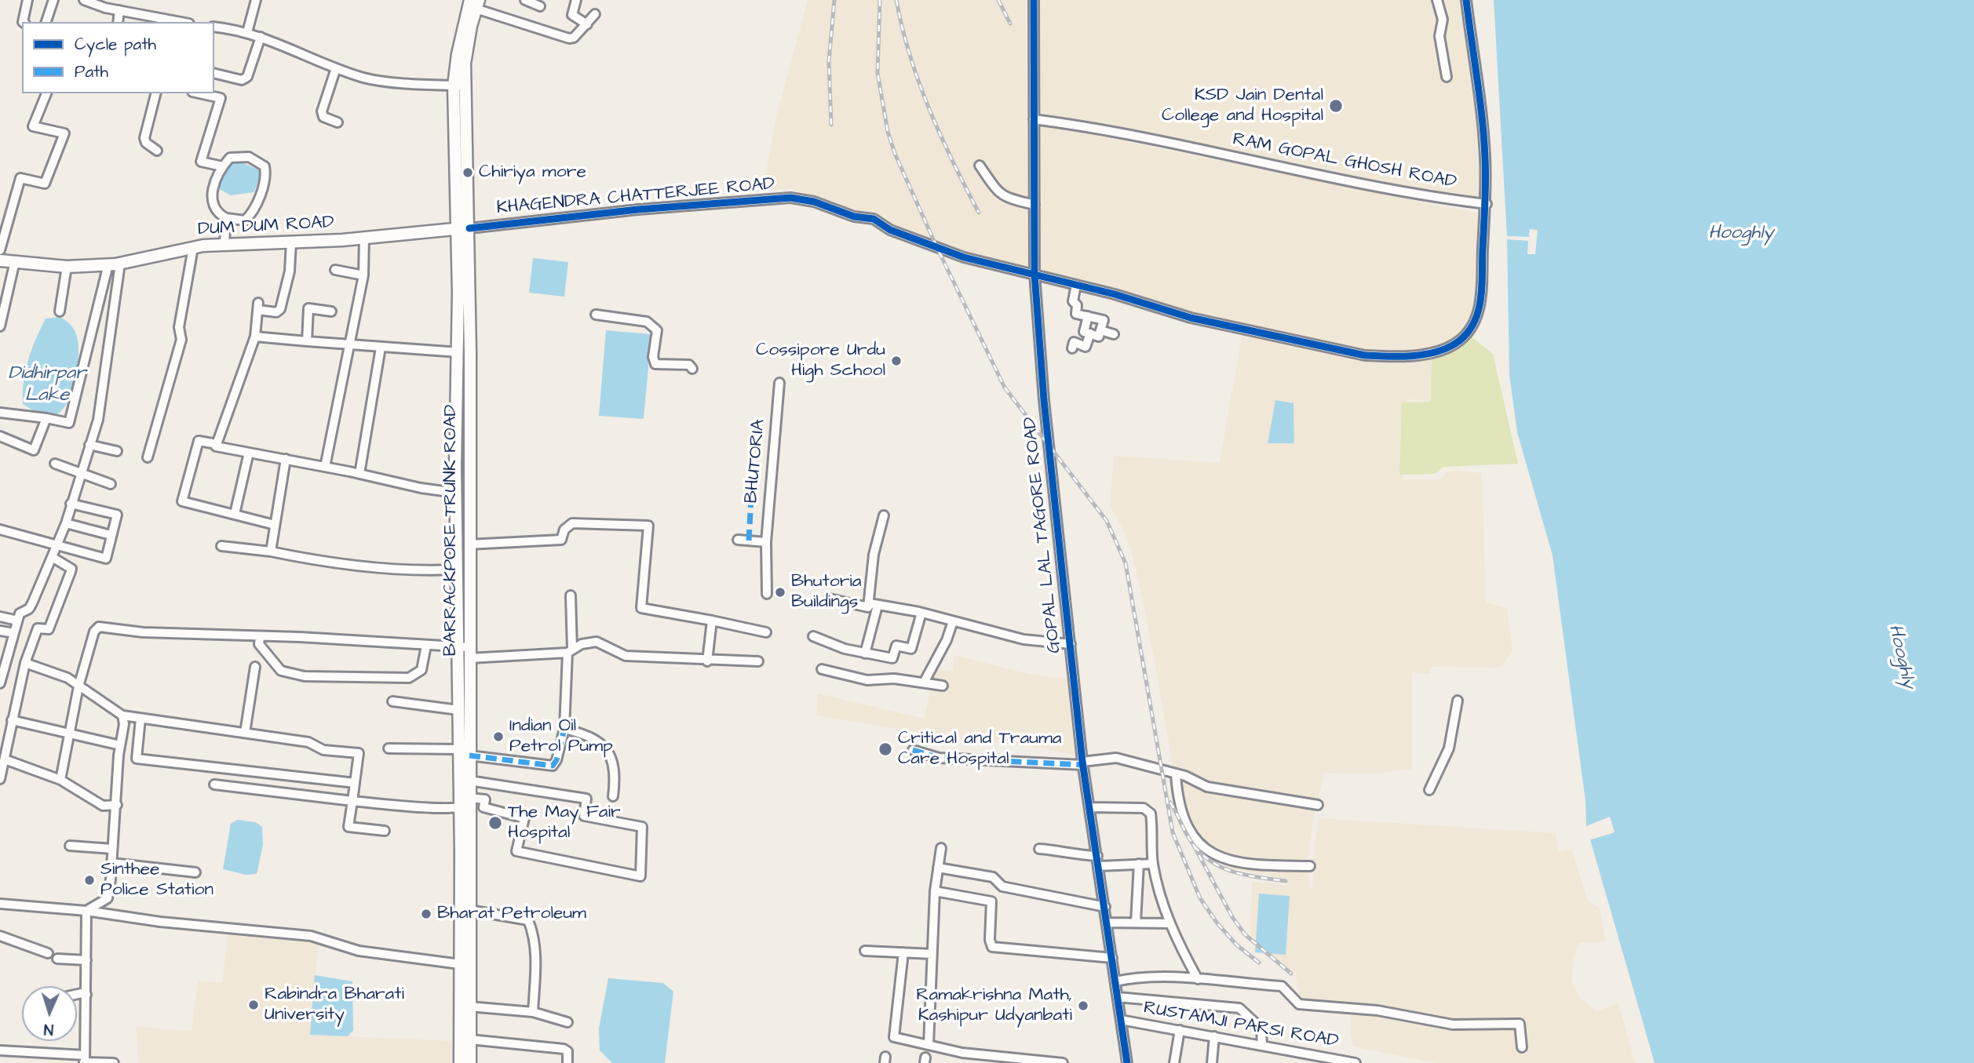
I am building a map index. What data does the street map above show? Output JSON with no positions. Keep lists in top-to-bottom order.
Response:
{
  "streets": {
    "main road": ["DUM DUM ROAD", "BARRACKPORE TRUNK ROAD"],
    "street": [
      "RAM GOPAL GHOSH ROAD",
      "KHAGENDRA CHATTERJEE ROAD",
      "BHUTORIA",
      "GOPAL LAL TAGORE ROAD",
      "RUSTAMJI PARSI ROAD"
    ]
  },
  "crossings": [
    ["RAM GOPAL GHOSH ROAD", "KHAGENDRA CHATTERJEE ROAD"],
    ["RAM GOPAL GHOSH ROAD", "GOPAL LAL TAGORE ROAD"],
    ["KHAGENDRA CHATTERJEE ROAD", "DUM DUM ROAD"],
    ["KHAGENDRA CHATTERJEE ROAD", "BARRACKPORE TRUNK ROAD"],
    ["KHAGENDRA CHATTERJEE ROAD", "GOPAL LAL TAGORE ROAD"],
    ["DUM DUM ROAD", "BARRACKPORE TRUNK ROAD"],
    ["GOPAL LAL TAGORE ROAD", "RUSTAMJI PARSI ROAD"]
  ],
  "water": ["Hooghly", "Didhirpar Lake"],
  "places": [
    "KSD Jain Dental College and Hospital",
    "Chiriya more",
    "Cossipore Urdu High School",
    "Bhutoria Buildings",
    "Indian Oil Petrol Pump",
    "Critical and Trauma Care Hospital",
    "The May Fair Hospital",
    "Sinthee Police Station",
    "Bharat Petroleum",
    "Rabindra Bharati University",
    "Ramakrishna Math, Kashipur Udyanbati"
  ],
  "legend": ["Cycle path", "Path"],
  "north": "bottom"
}
